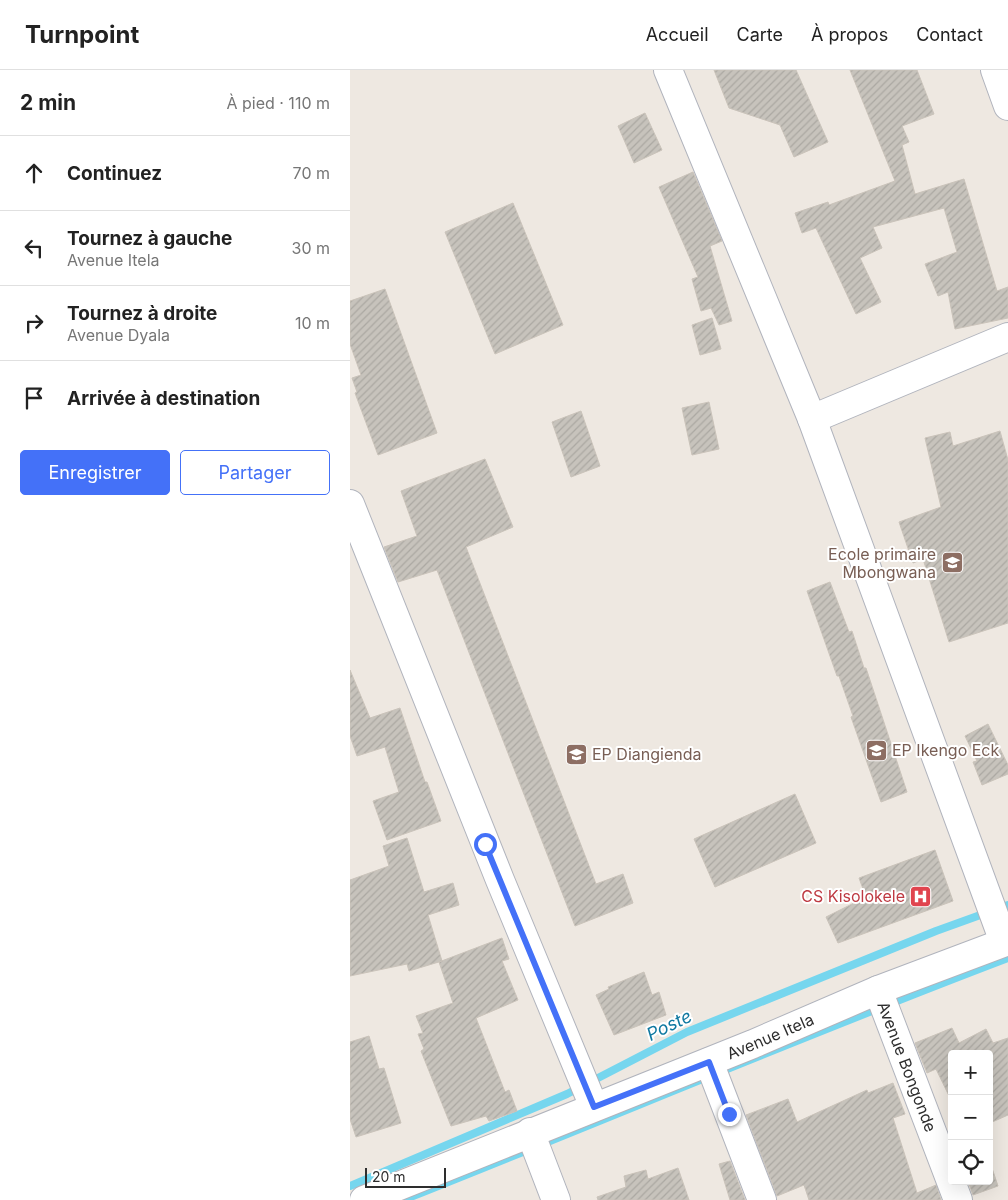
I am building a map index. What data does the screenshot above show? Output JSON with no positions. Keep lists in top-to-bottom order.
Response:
{
  "streets": {
    "street": ["Avenue Itela", "Avenue Bongonde"]
  },
  "crossings": [
    ["Avenue Itela", "Avenue Bongonde"]
  ],
  "water": ["Poste"],
  "places": {
    "school or university": ["Ecole primaire Mbongwana", "EP Ikengo Eck", "EP Diangienda"],
    "hospital": ["CS Kisolokele"]
  },
  "scale_bar": "20 m",
  "page": {
    "header": "Turnpoint",
    "nav": [
      "Accueil",
      "Carte",
      "À propos",
      "Contact"
    ],
    "heading": ["2 min", "À pied · 110 m"],
    "list": [
      ["Continuez", "70 m"],
      ["Tournez à gauche", "Avenue Itela", "30 m"],
      ["Tournez à droite", "Avenue Dyala", "10 m"],
      "Arrivée à destination"
    ],
    "buttons": ["Enregistrer", "Partager"],
    "map_buttons": ["+", "−"],
    "scale": "20 m"
  }
}
